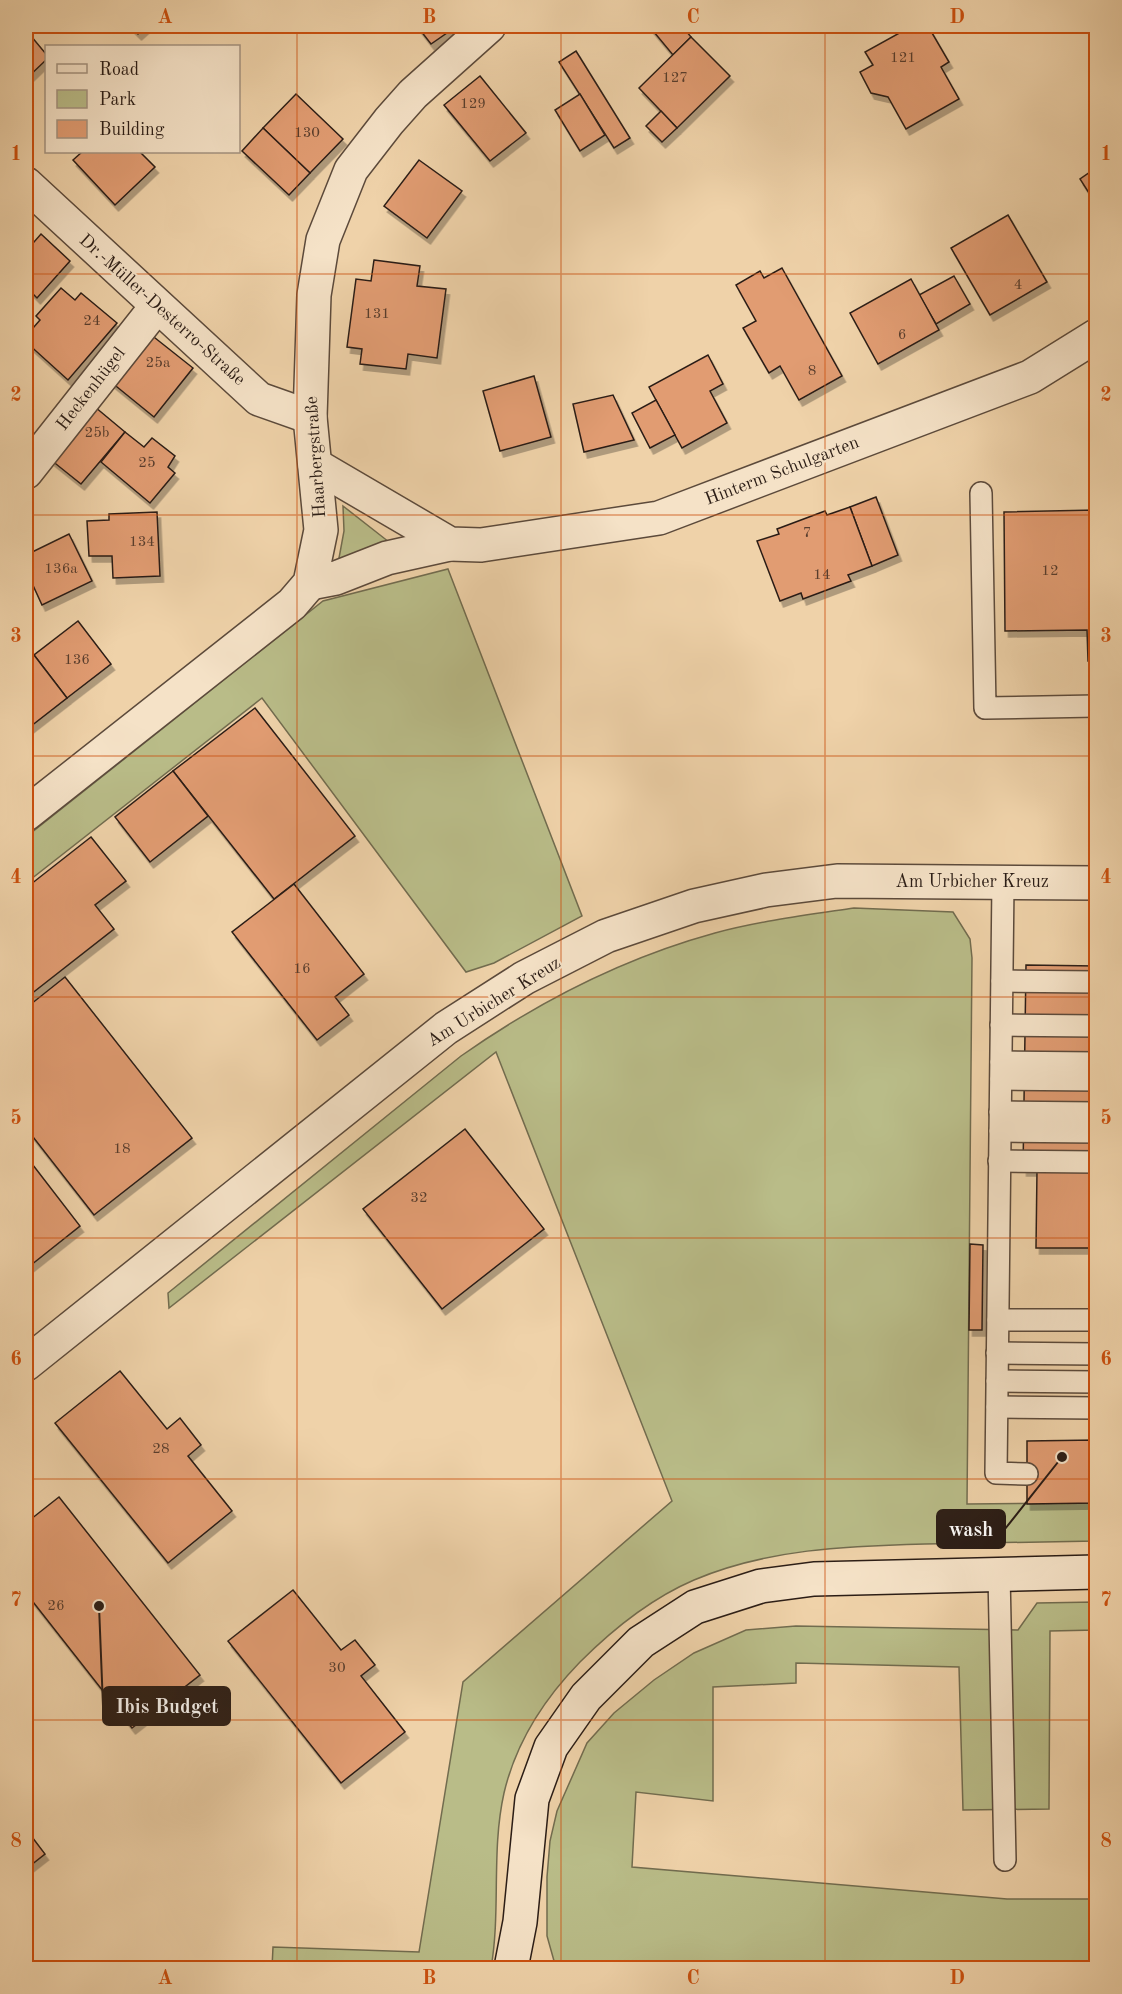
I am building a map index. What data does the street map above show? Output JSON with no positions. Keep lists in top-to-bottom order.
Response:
{
  "streets": {
    "street": [
      "Dr.-Müller-Desterro-Straße",
      "Heckenhügel",
      "Haarbergstraße",
      "Hinterm Schulgarten",
      "Am Urbicher Kreuz"
    ]
  },
  "crossings": [
    ["Dr.-Müller-Desterro-Straße", "Heckenhügel"],
    ["Dr.-Müller-Desterro-Straße", "Haarbergstraße"],
    ["Haarbergstraße", "Hinterm Schulgarten"]
  ],
  "places": ["wash", "Ibis Budget"],
  "house_numbers": [
    "121",
    "127",
    "129",
    "130",
    "4",
    "131",
    "24",
    "6",
    "25a",
    "8",
    "25b",
    "25",
    "7",
    "134",
    "136a",
    "12",
    "14",
    "136",
    "16",
    "18",
    "32",
    "28",
    "26",
    "30"
  ],
  "legend": ["Road", "Park", "Building"],
  "grid": {
    "columns": [
      "A",
      "B",
      "C",
      "D"
    ],
    "rows": [
      "1",
      "2",
      "3",
      "4",
      "5",
      "6",
      "7",
      "8"
    ]
  }
}
